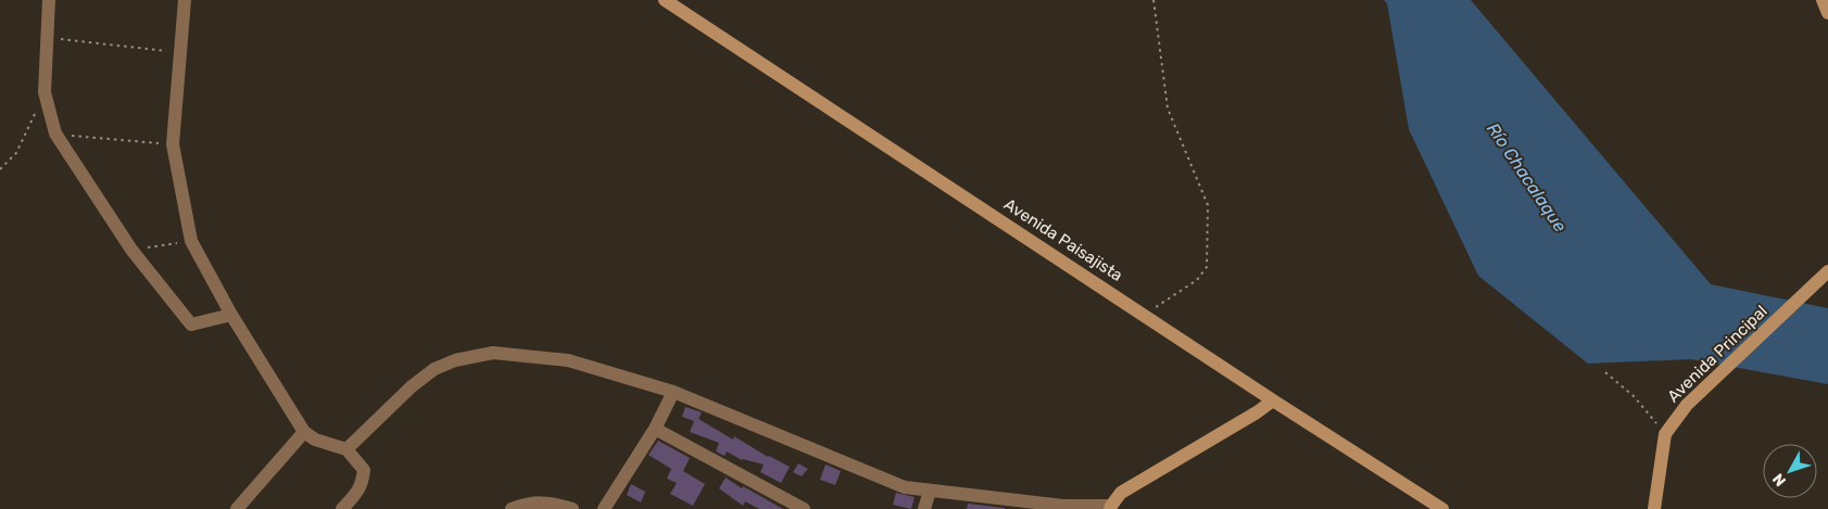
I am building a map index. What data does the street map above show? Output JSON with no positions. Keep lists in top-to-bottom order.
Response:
{
  "streets": {
    "main road": ["Avenida Paisajista", "Avenida Principal"]
  },
  "water": ["Río Chacalaque"],
  "north": "bottom left"
}
